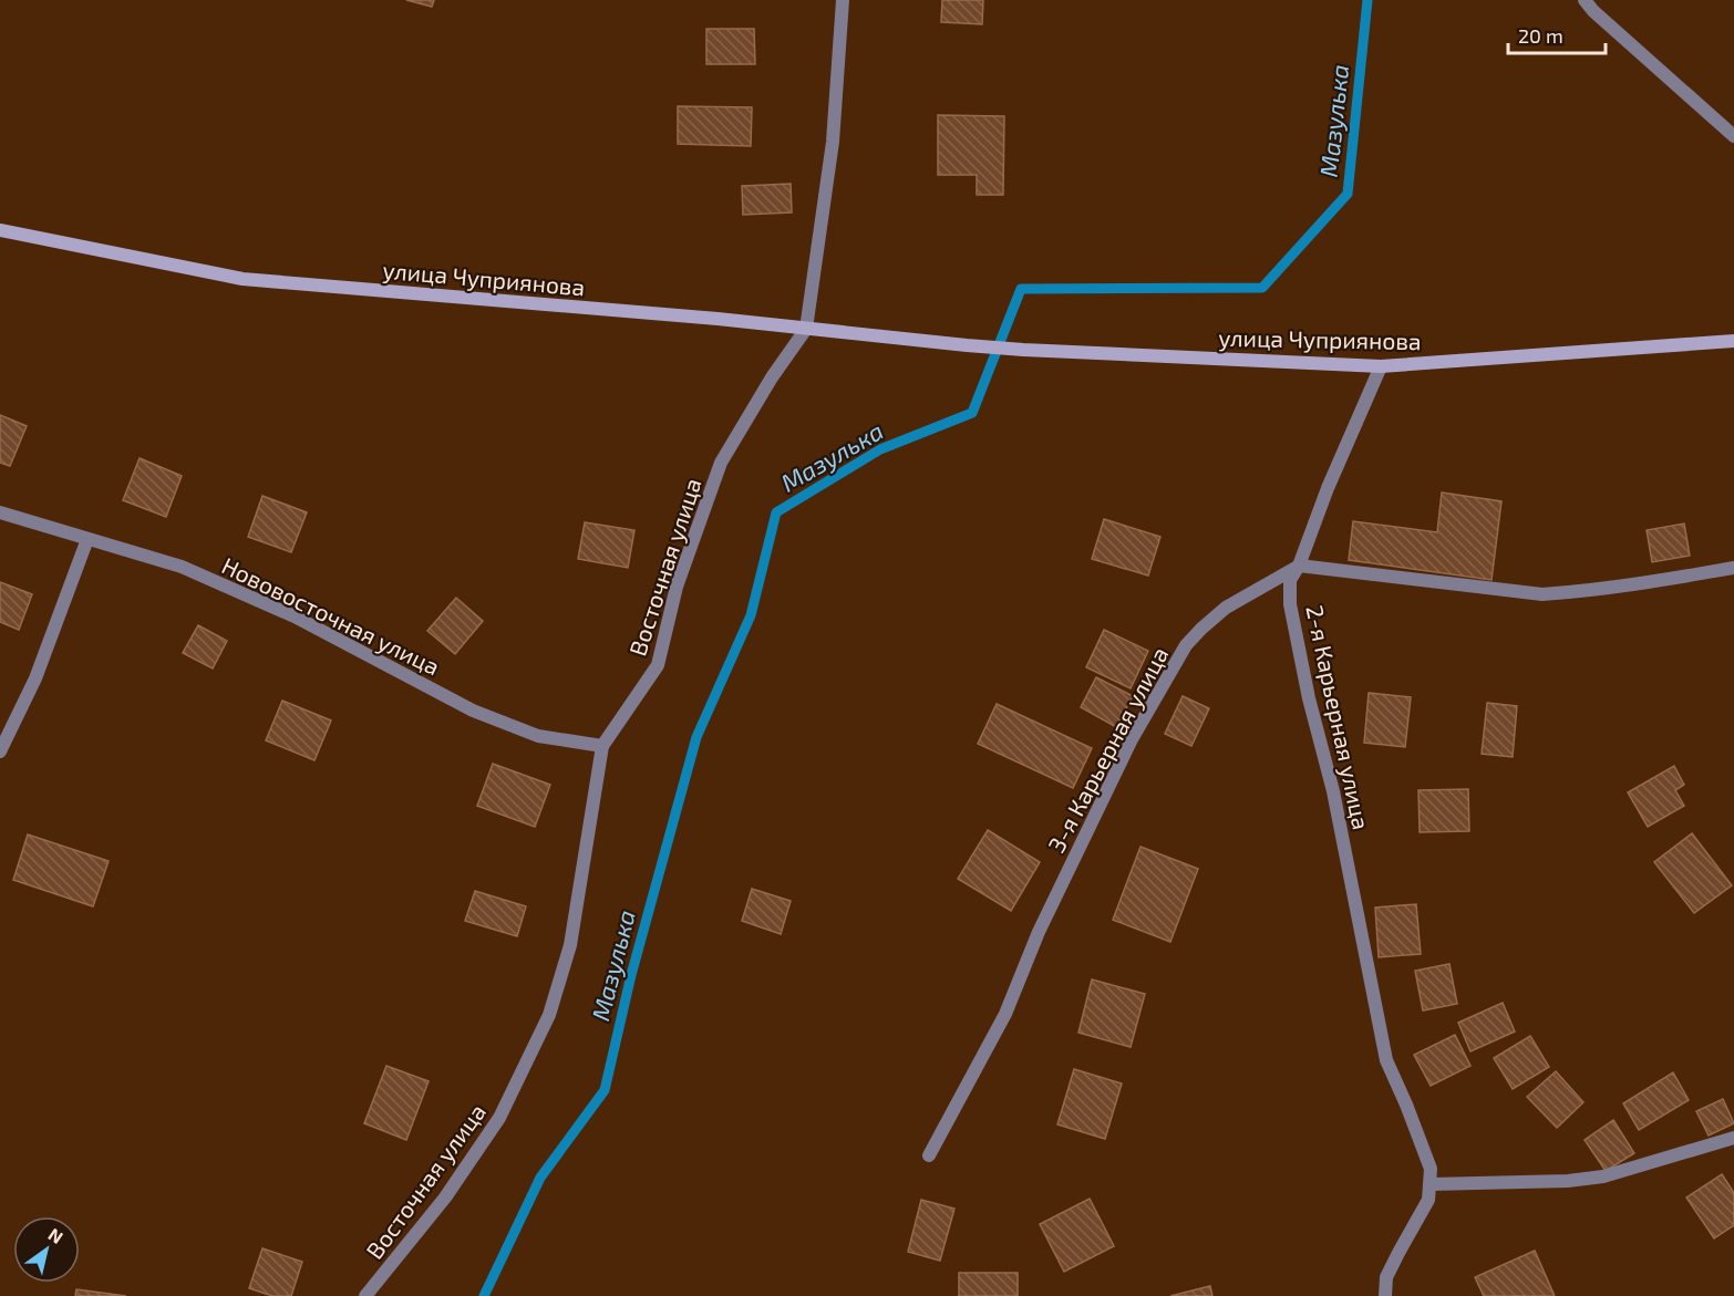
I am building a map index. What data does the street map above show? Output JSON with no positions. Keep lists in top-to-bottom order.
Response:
{
  "streets": {
    "street": [
      "улица Чуприянова",
      "Восточная улица",
      "Нововосточная улица",
      "2-я Карьерная улица",
      "3-я Карьерная улица"
    ]
  },
  "crossings": [
    ["улица Чуприянова", "Восточная улица"],
    ["Восточная улица", "Нововосточная улица"],
    ["2-я Карьерная улица", "3-я Карьерная улица"]
  ],
  "water": ["Мазулька"],
  "scale_bar": "20 m",
  "north": "top right"
}
